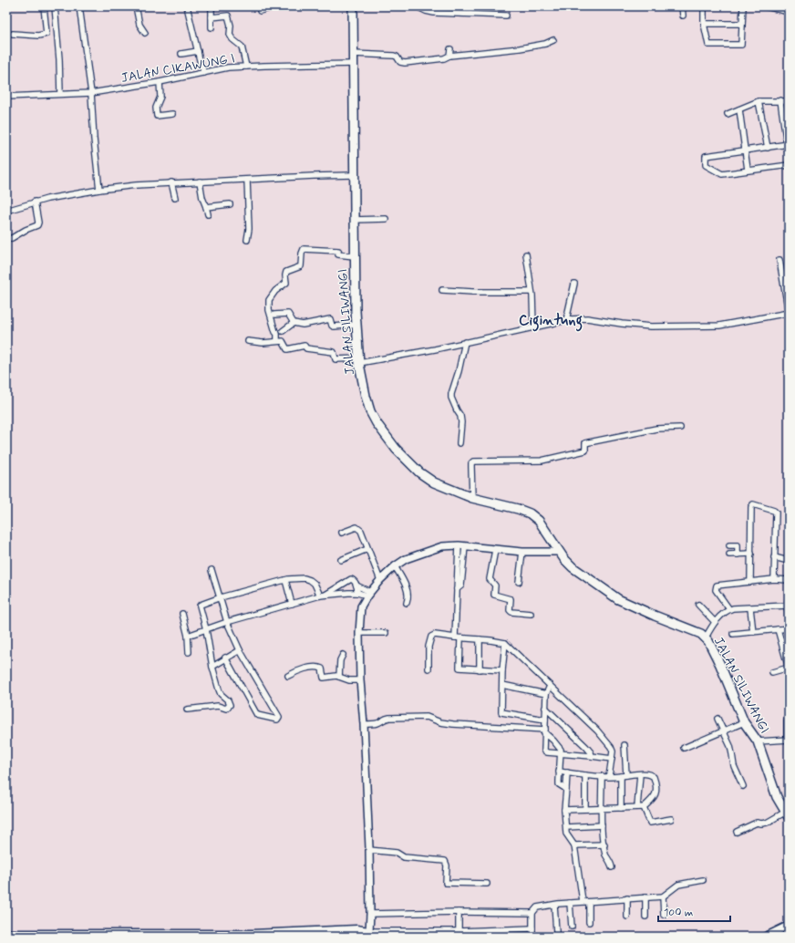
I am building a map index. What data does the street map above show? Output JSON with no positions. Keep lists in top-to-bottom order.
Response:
{
  "streets": {
    "main road": ["JALAN SILIWANGI"],
    "street": ["JALAN CIKAWUNG I"]
  },
  "crossings": [
    ["JALAN CIKAWUNG I", "JALAN SILIWANGI"]
  ],
  "districts": ["Cigintung"],
  "scale_bar": "100 m"
}
